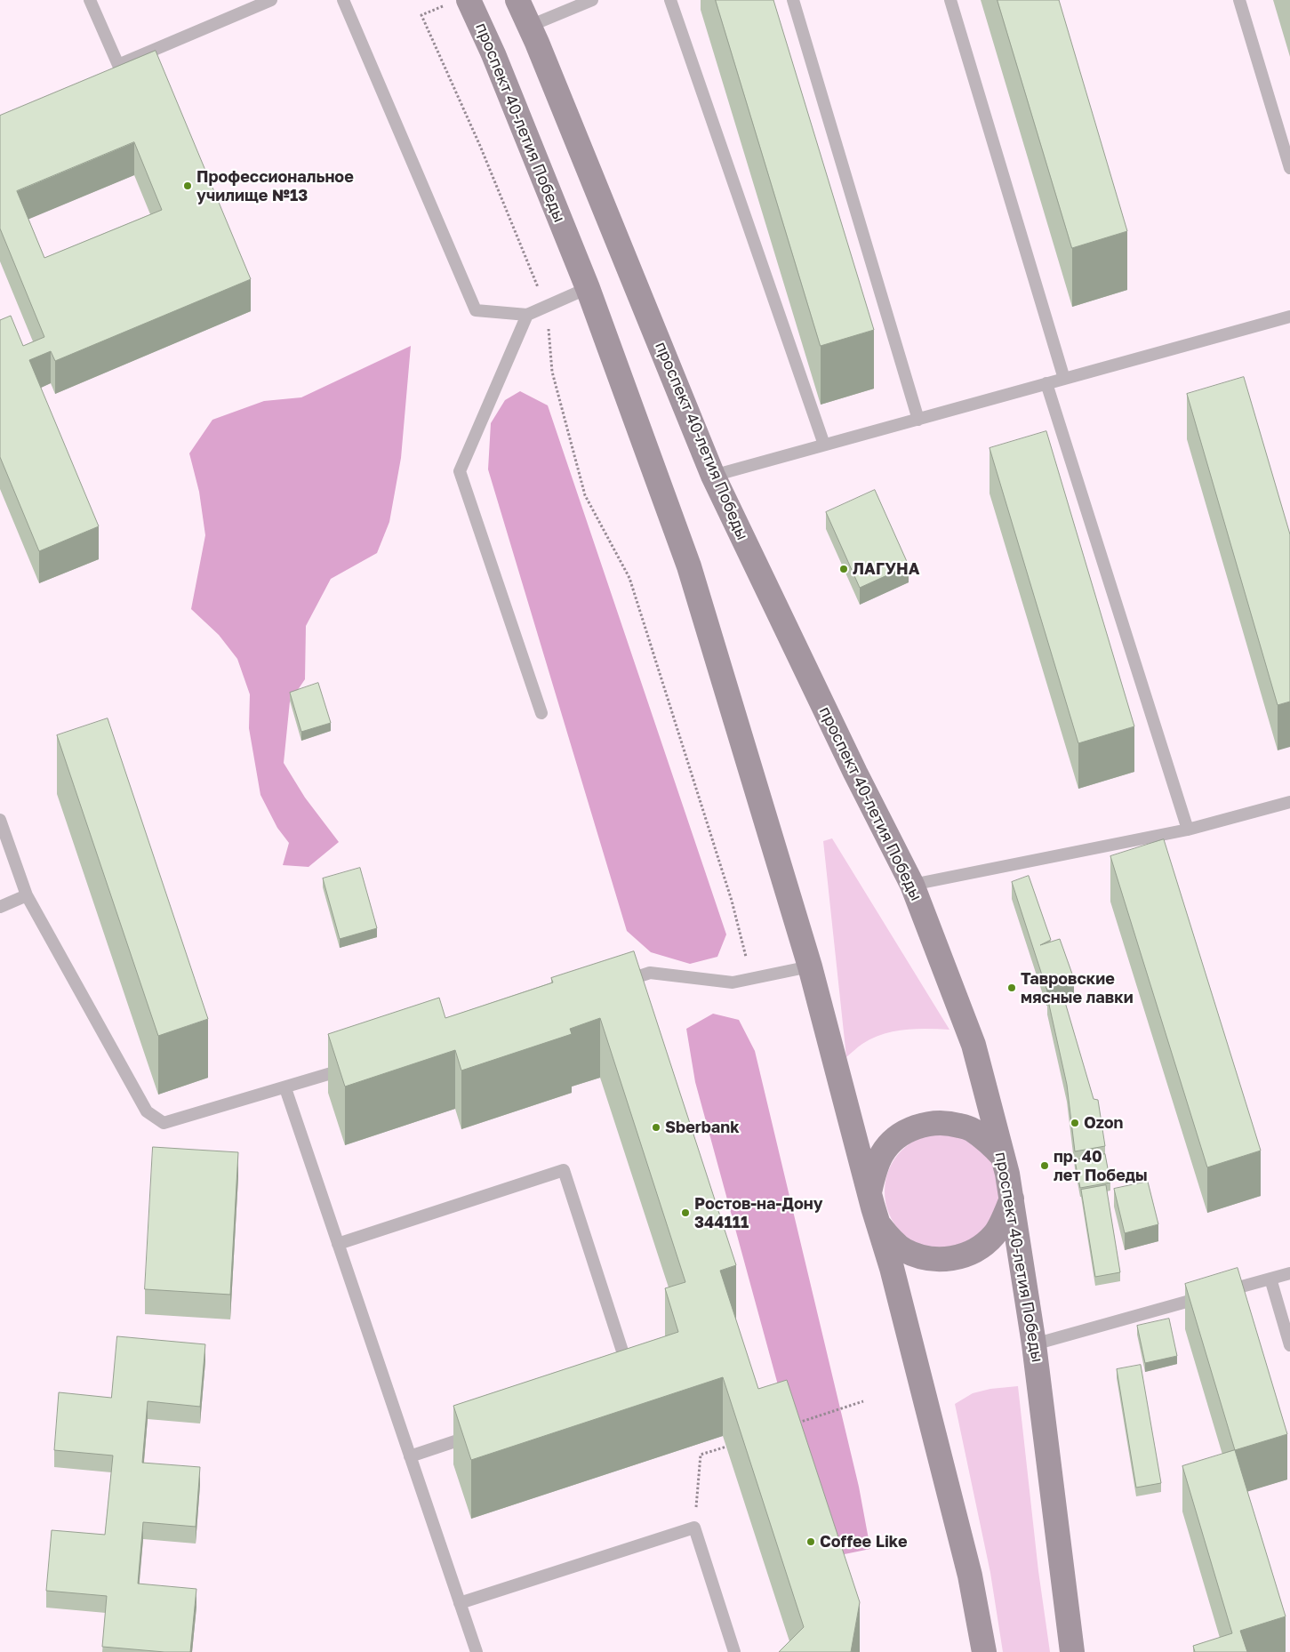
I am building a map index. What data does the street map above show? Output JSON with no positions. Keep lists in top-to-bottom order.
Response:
{
  "streets": {
    "main road": ["проспект 40-летия Победы"]
  },
  "places": [
    "Профессиональное училище №13",
    "ЛАГУНА",
    "Тавровские мясные лавки",
    "Ozon",
    "Sberbank",
    "пр. 40 лет Победы",
    "Ростов-на-Дону 344111",
    "Coffee Like"
  ]
}
